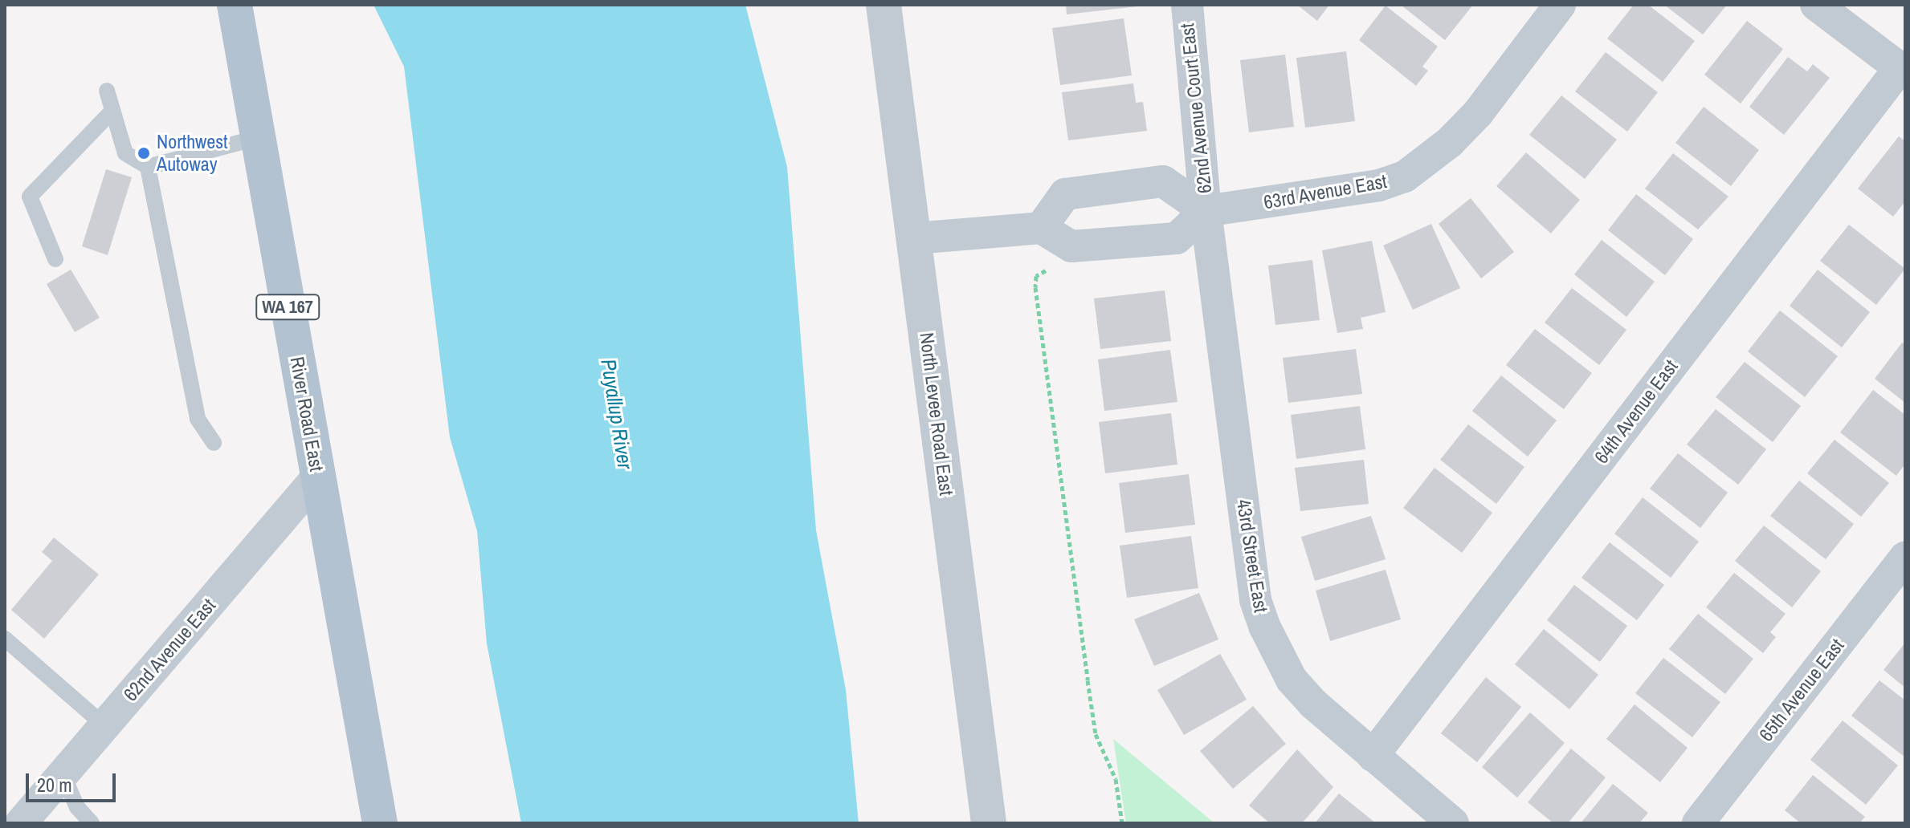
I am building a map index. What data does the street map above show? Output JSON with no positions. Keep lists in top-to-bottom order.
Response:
{
  "streets": {
    "main road": ["WA 167", "River Road East"],
    "street": [
      "62nd Avenue Court East",
      "63rd Avenue East",
      "64th Avenue East",
      "North Levee Road East",
      "43rd Street East",
      "62nd Avenue East",
      "65th Avenue East"
    ]
  },
  "crossings": [
    ["62nd Avenue Court East", "63rd Avenue East"],
    ["62nd Avenue Court East", "43rd Street East"],
    ["63rd Avenue East", "43rd Street East"],
    ["64th Avenue East", "43rd Street East"],
    ["River Road East", "62nd Avenue East"]
  ],
  "water": ["Puyallup River"],
  "places": ["Northwest Autoway"],
  "scale_bar": "20 m"
}
